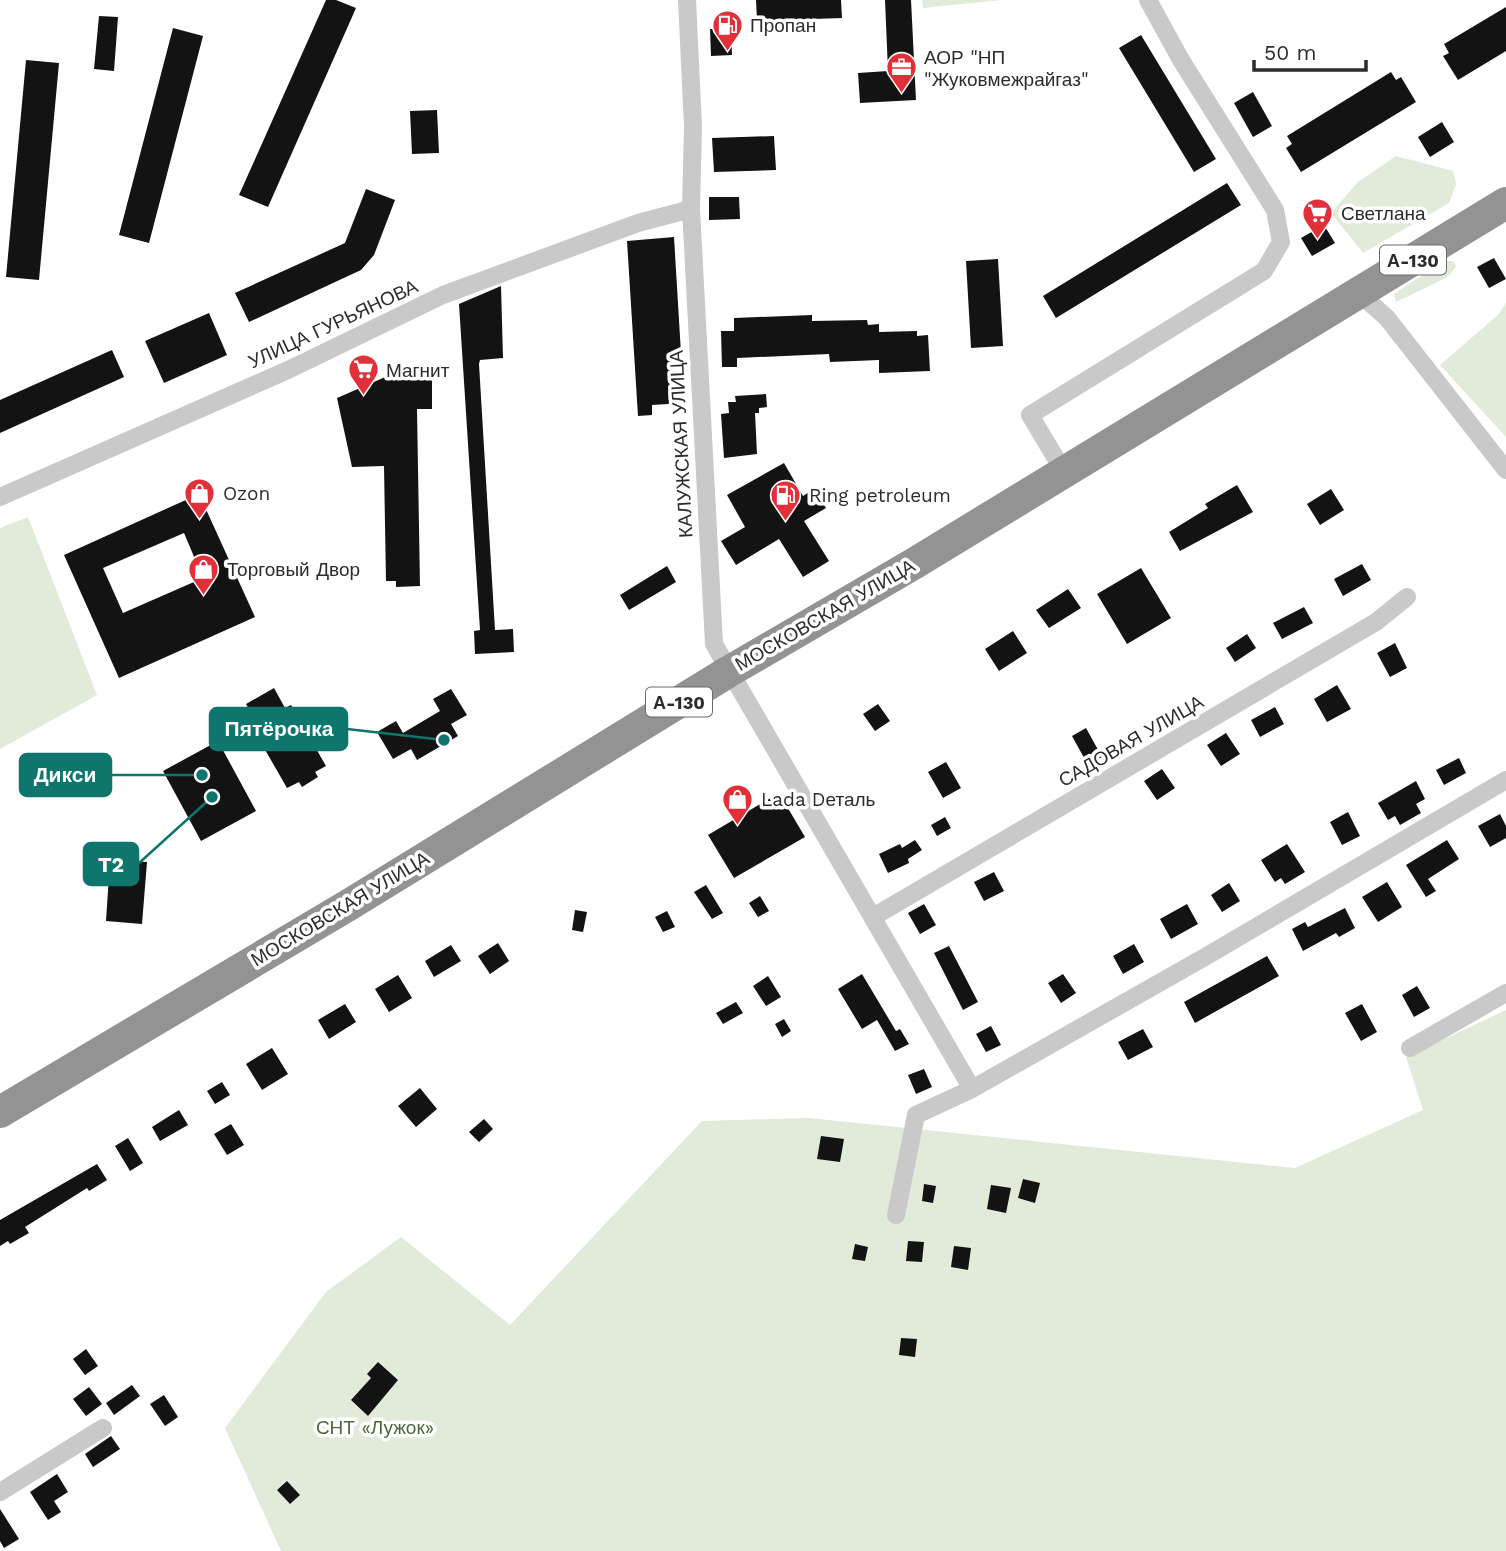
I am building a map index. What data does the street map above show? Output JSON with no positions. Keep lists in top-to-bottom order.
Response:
{
  "streets": {
    "highway": ["А-130", "МОСКОВСКАЯ УЛИЦА"],
    "street": ["УЛИЦА ГУРЬЯНОВА", "КАЛУЖСКАЯ УЛИЦА", "САДОВАЯ УЛИЦА"]
  },
  "crossings": [
    ["УЛИЦА ГУРЬЯНОВА", "КАЛУЖСКАЯ УЛИЦА"],
    ["КАЛУЖСКАЯ УЛИЦА", "МОСКОВСКАЯ УЛИЦА"],
    ["КАЛУЖСКАЯ УЛИЦА", "САДОВАЯ УЛИЦА"]
  ],
  "parks": ["СНТ «Лужок»"],
  "places": {
    "fuel station": ["Пропан", "Ring petroleum"],
    "office": ["АОР \"НП \"Жуковмежрайгаз\""],
    "supermarket": ["Светлана", "Магнит"],
    "shop": ["Ozon", "Торговый Двор", "Lada Dеталь"],
    "other": ["Пятёрочка", "Дикси", "T2"]
  },
  "scale_bar": "50 m"
}
